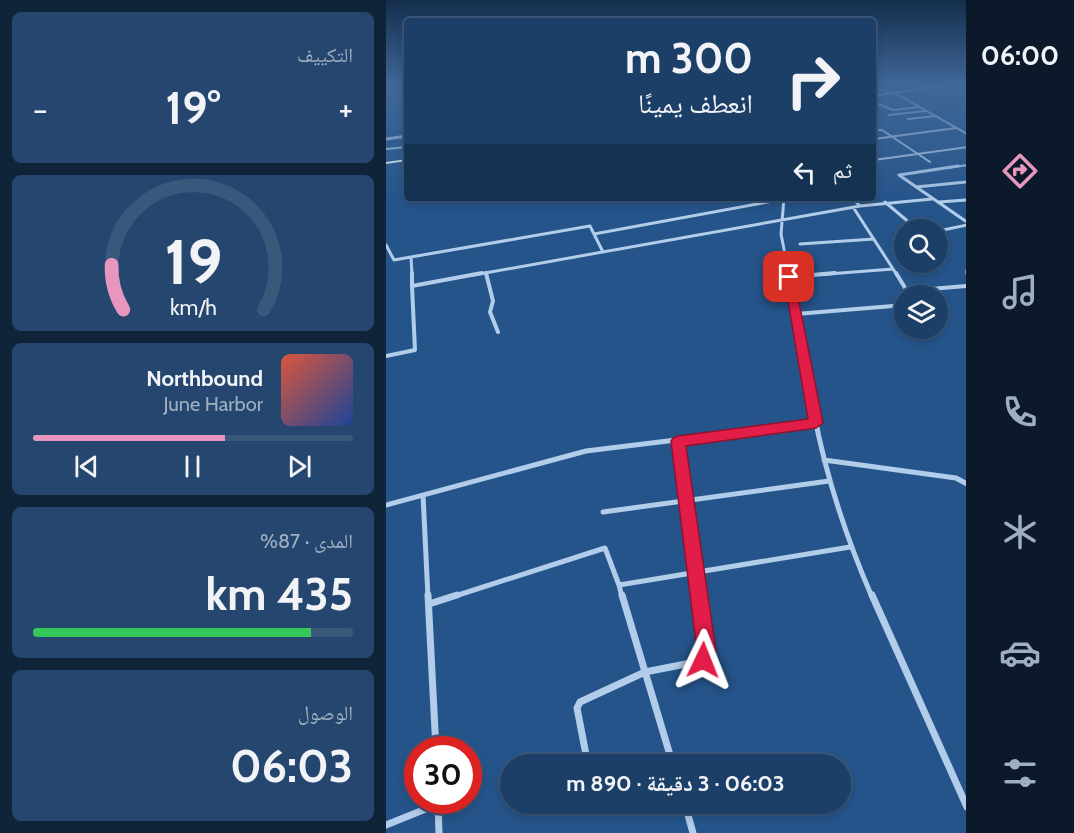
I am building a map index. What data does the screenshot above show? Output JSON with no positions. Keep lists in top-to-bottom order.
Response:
{
  "page": {
    "tabs": "06:00",
    "tile": [
      "التكييف",
      ["المدى · 87%", "435 km"],
      ["الوصول", "06:03"]
    ],
    "turn": ["300 m", "انعطف يمينًا"],
    "heat": ["−", "19°", "+"],
    "then": "ثم",
    "song": ["Northbound", "June Harbor"],
    "limit": "30",
    "trip": "06:03 · 3 دقيقة · 890 m",
    "gauge": ["19", "km/h"]
  }
}
